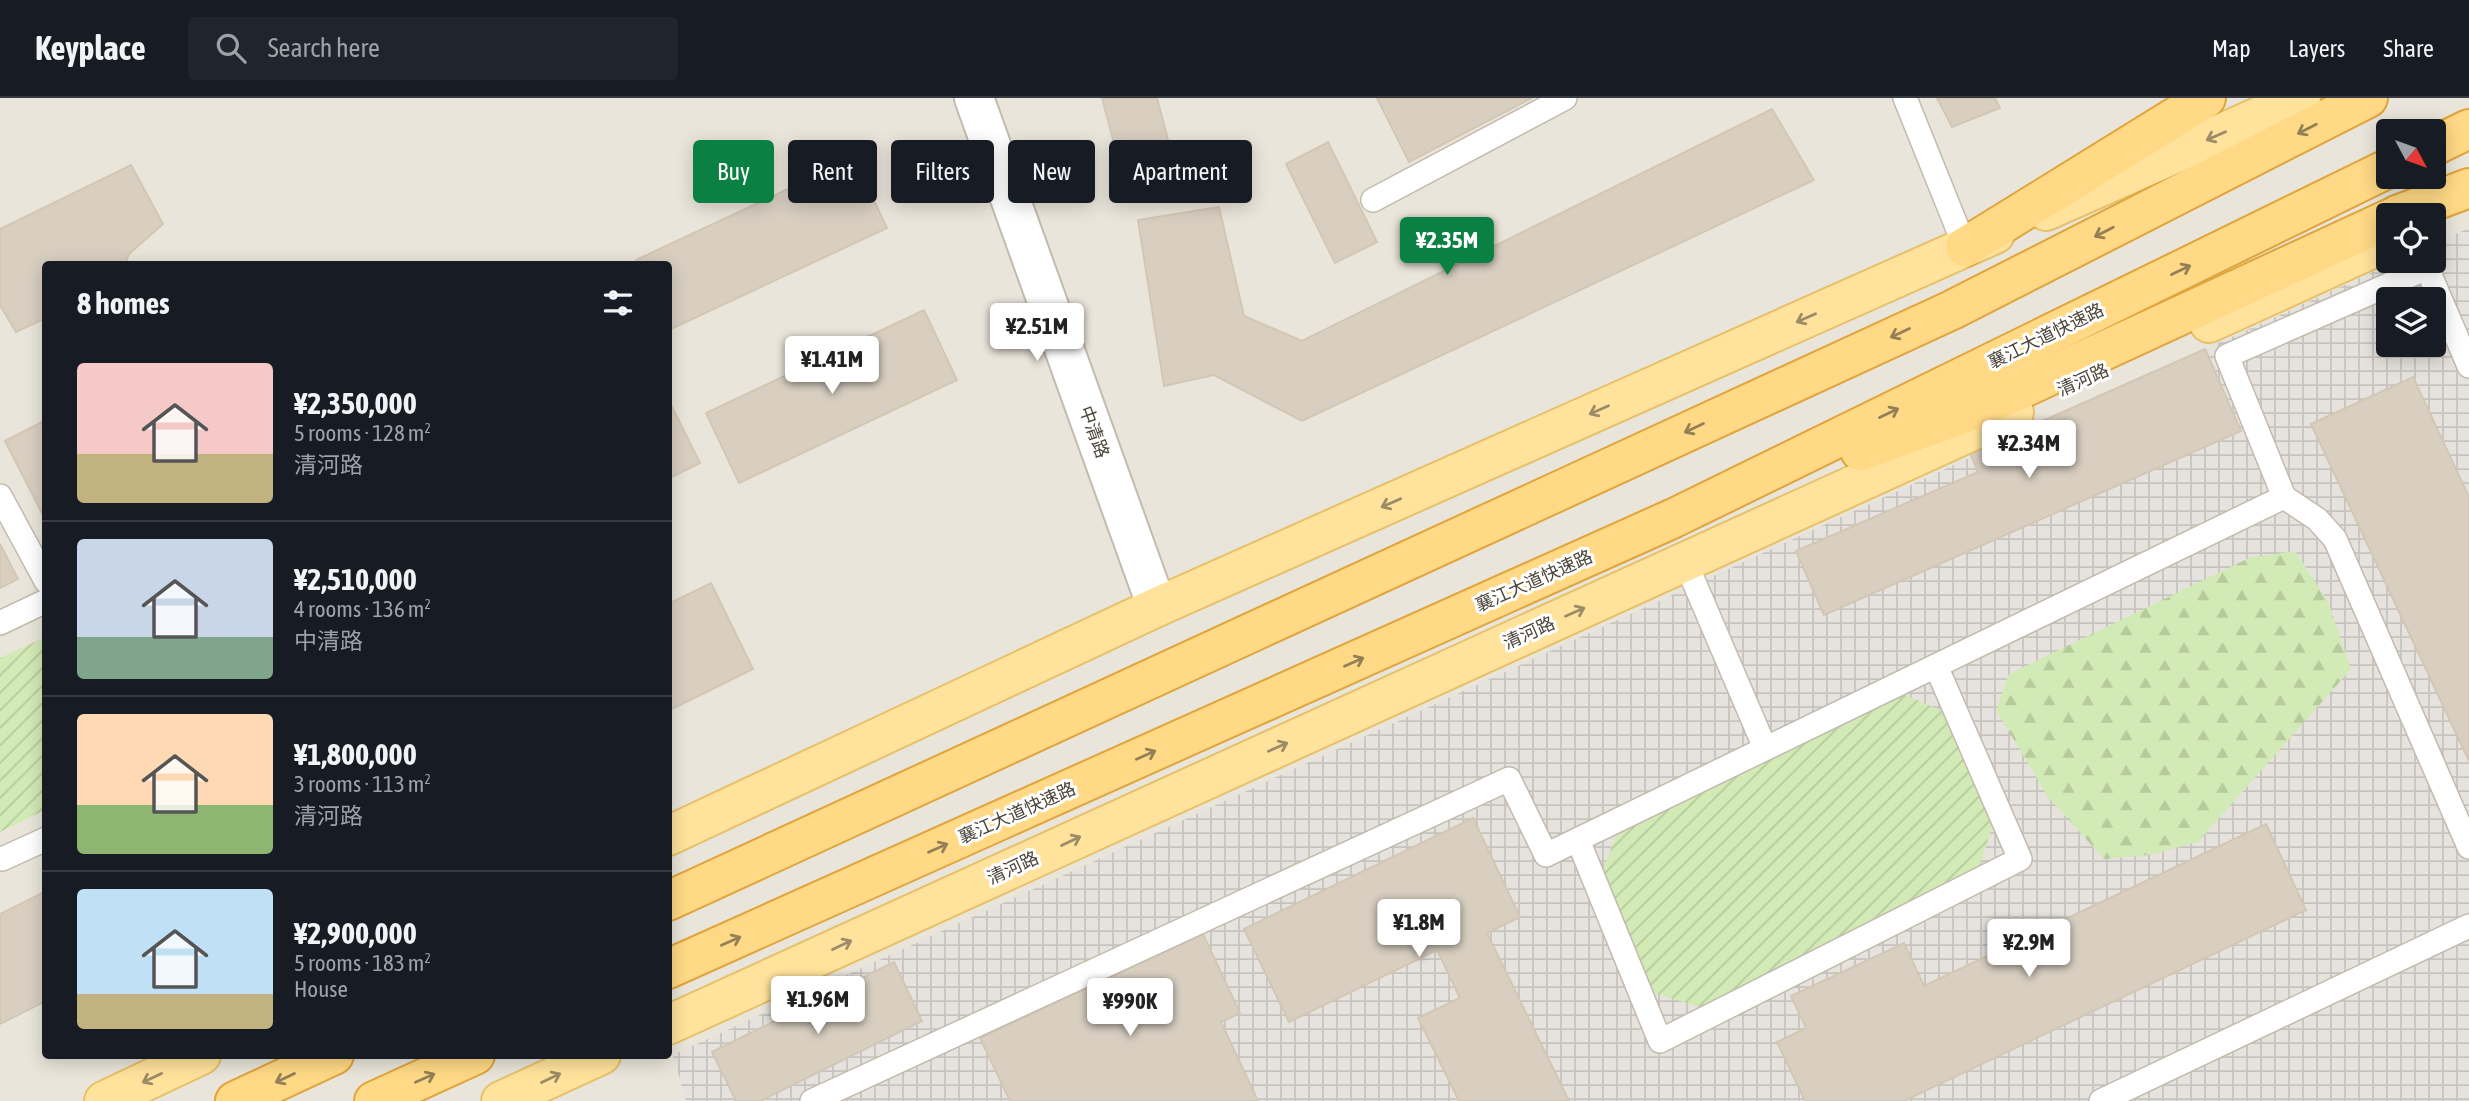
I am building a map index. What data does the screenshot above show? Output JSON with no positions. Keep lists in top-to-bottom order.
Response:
{
  "streets": {
    "highway": ["襄江大道快速路"],
    "main road": ["清河路"],
    "street": ["中清路"]
  },
  "north": "bottom right",
  "page": {
    "header": "Keyplace",
    "search": "Search here",
    "nav": ["Map", "Layers", "Share"],
    "chip": [
      "Buy",
      "Rent",
      "Filters",
      "New",
      "Apartment"
    ],
    "price": [
      "¥2.35M",
      "¥2.51M",
      "¥1.41M",
      "¥2.34M",
      "¥1.8M",
      "¥2.9M",
      "¥1.96M",
      "¥990K"
    ],
    "heading": "8 homes",
    "list": [
      {
        "name": "¥2,350,000",
        "note": "5 rooms · 128 m² · 清河路"
      },
      {
        "name": "¥2,510,000",
        "note": "4 rooms · 136 m² · 中清路"
      },
      {
        "name": "¥1,800,000",
        "note": "3 rooms · 113 m² · 清河路"
      },
      {
        "name": "¥2,900,000",
        "note": "5 rooms · 183 m² · House"
      }
    ]
  }
}
